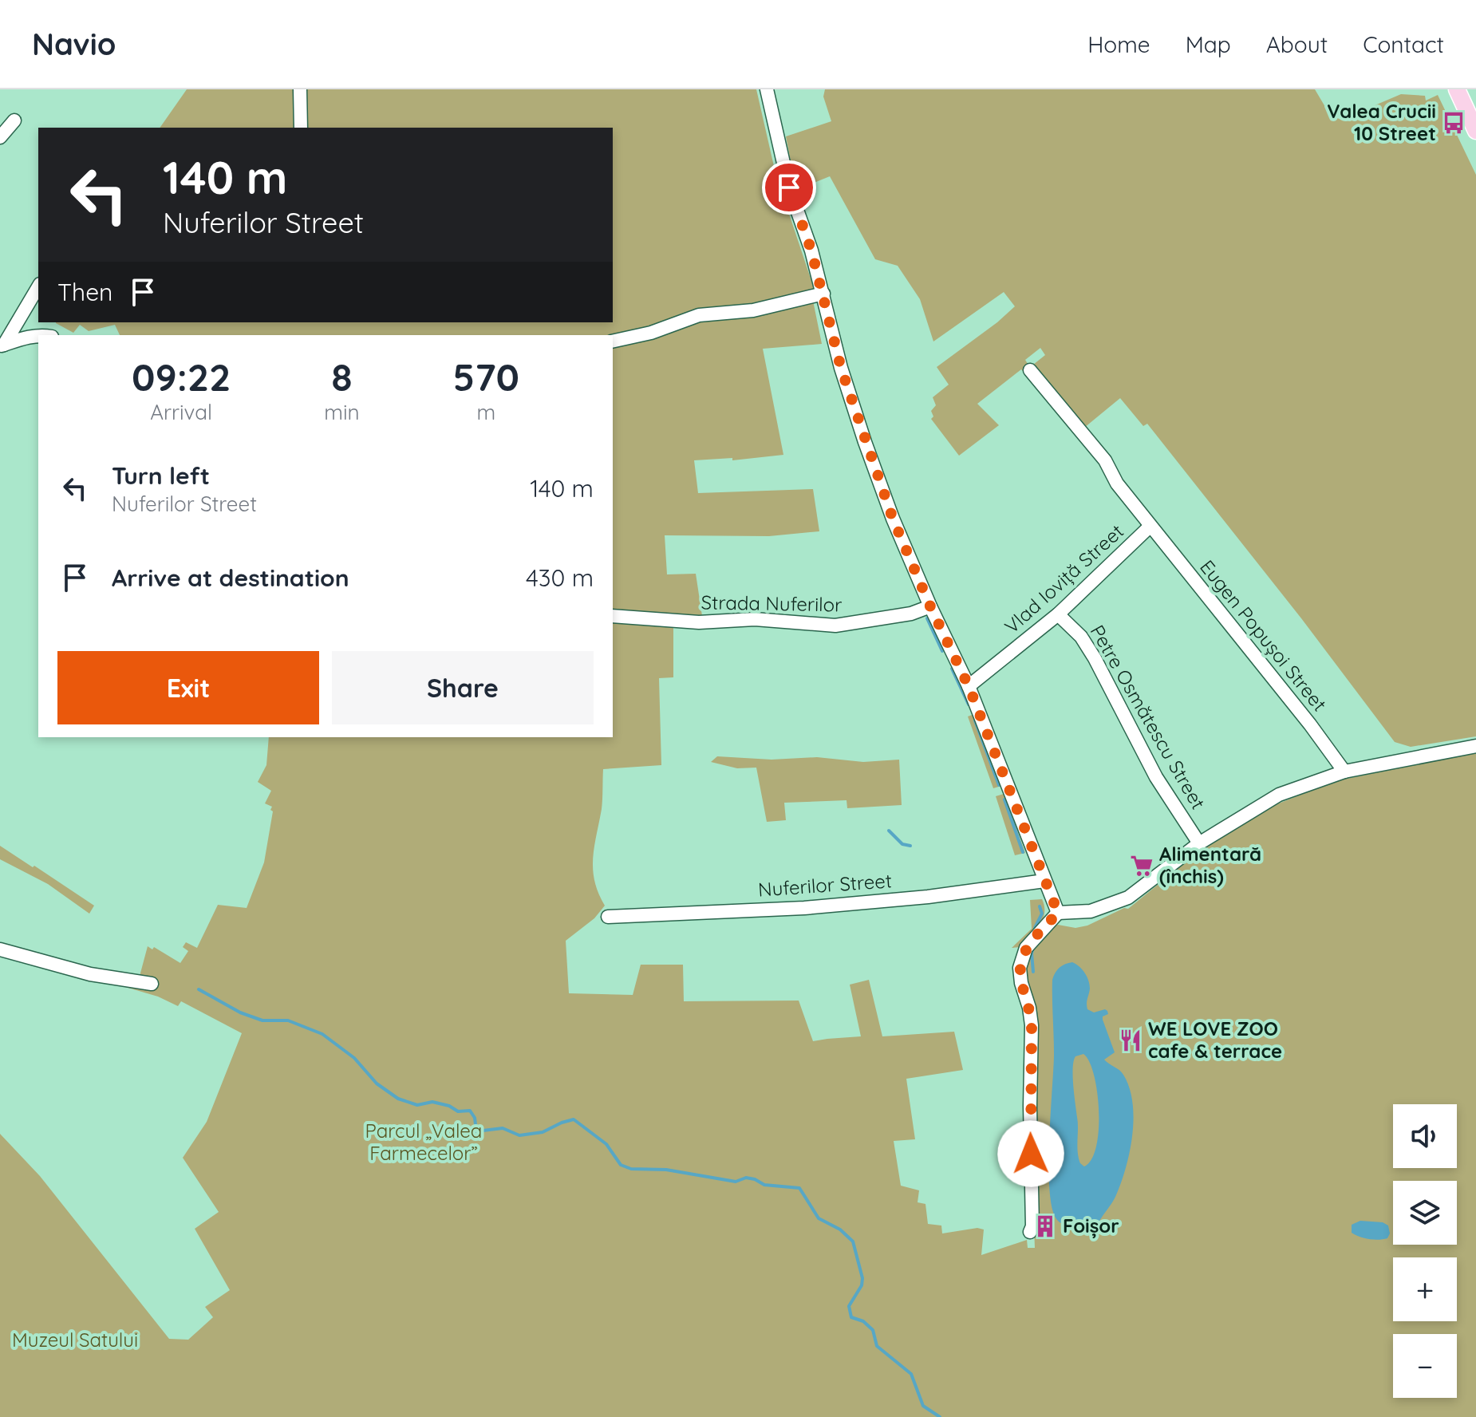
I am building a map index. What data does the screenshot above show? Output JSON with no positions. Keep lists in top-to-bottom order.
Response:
{
  "streets": {
    "street": [
      "Vlad Ioviță Street",
      "Strada Nuferilor",
      "Eugen Popușoi Street",
      "Petre Osmătescu Street",
      "Nuferilor Street"
    ]
  },
  "crossings": [
    ["Vlad Ioviță Street", "Eugen Popușoi Street"],
    ["Vlad Ioviță Street", "Petre Osmătescu Street"]
  ],
  "parks": ["Parcul „Valea Farmecelor”", "Muzeul Satului"],
  "places": {
    "bus stop": ["Valea Crucii 10 Street"],
    "supermarket": ["Alimentară (închis)"],
    "restaurant": ["WE LOVE ZOO cafe & terrace"],
    "building": ["Foișor"]
  },
  "page": {
    "header": "Navio",
    "nav": [
      "Home",
      "Map",
      "About",
      "Contact"
    ],
    "turn": ["140 m", "Nuferilor Street"],
    "then": "Then",
    "eta": [
      "09:22",
      "Arrival",
      "8",
      "min",
      "570",
      "m"
    ],
    "list": [
      {
        "name": "Turn left",
        "note": "Nuferilor Street",
        "value": "140 m"
      },
      {
        "name": "Arrive at destination",
        "value": "430 m"
      }
    ],
    "buttons": ["Exit", "Share"],
    "map_buttons": ["+", "−"]
  }
}
